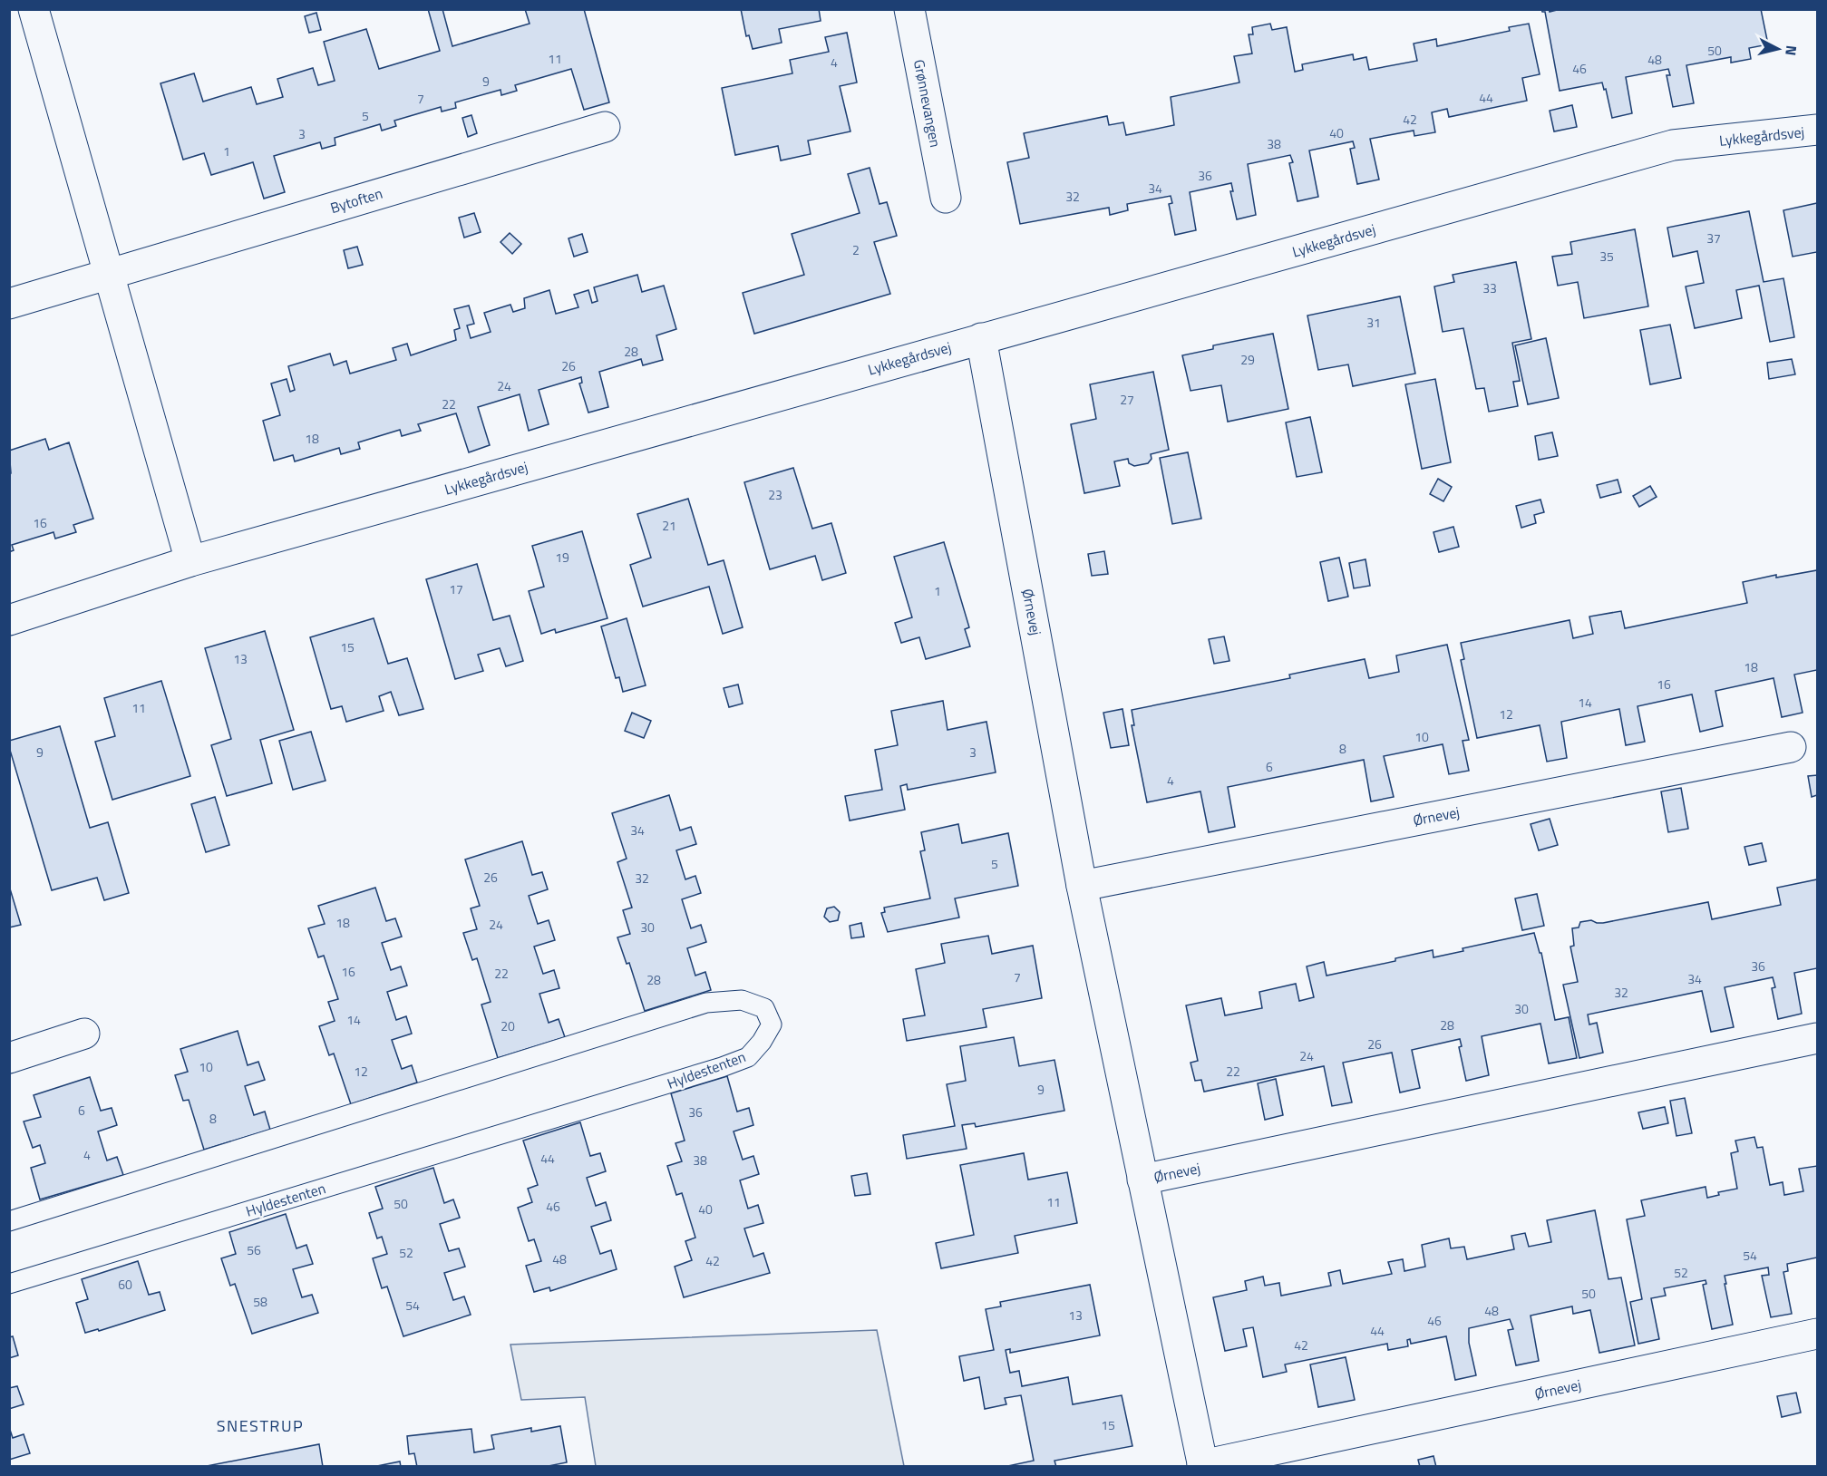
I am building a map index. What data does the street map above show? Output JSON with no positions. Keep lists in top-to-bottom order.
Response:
{
  "streets": {
    "street": [
      "Grønnevangen",
      "Lykkegårdsvej",
      "Bytoften",
      "Ørnevej"
    ],
    "lane": ["Hyldestenten"]
  },
  "crossings": [
    ["Lykkegårdsvej", "Ørnevej"]
  ],
  "districts": ["SNESTRUP"],
  "house_numbers": [
    "50",
    "11",
    "48",
    "4",
    "46",
    "9",
    "44",
    "7",
    "5",
    "42",
    "40",
    "3",
    "38",
    "1",
    "36",
    "34",
    "32",
    "37",
    "2",
    "35",
    "33",
    "31",
    "28",
    "29",
    "26",
    "24",
    "27",
    "22",
    "18",
    "23",
    "16",
    "21",
    "19",
    "17",
    "1",
    "15",
    "13",
    "18",
    "16",
    "14",
    "11",
    "12",
    "10",
    "8",
    "9",
    "3",
    "6",
    "4",
    "34",
    "5",
    "26",
    "32",
    "18",
    "24",
    "30",
    "36",
    "16",
    "22",
    "7",
    "34",
    "28",
    "32",
    "30",
    "14",
    "28",
    "20",
    "26",
    "24",
    "10",
    "12",
    "22",
    "9",
    "6",
    "36",
    "8",
    "4",
    "44",
    "38",
    "11",
    "50",
    "46",
    "40",
    "56",
    "52",
    "54",
    "48",
    "42",
    "52",
    "60",
    "50",
    "58",
    "54",
    "48",
    "13",
    "46",
    "44",
    "42",
    "15"
  ],
  "north": "right"
}
